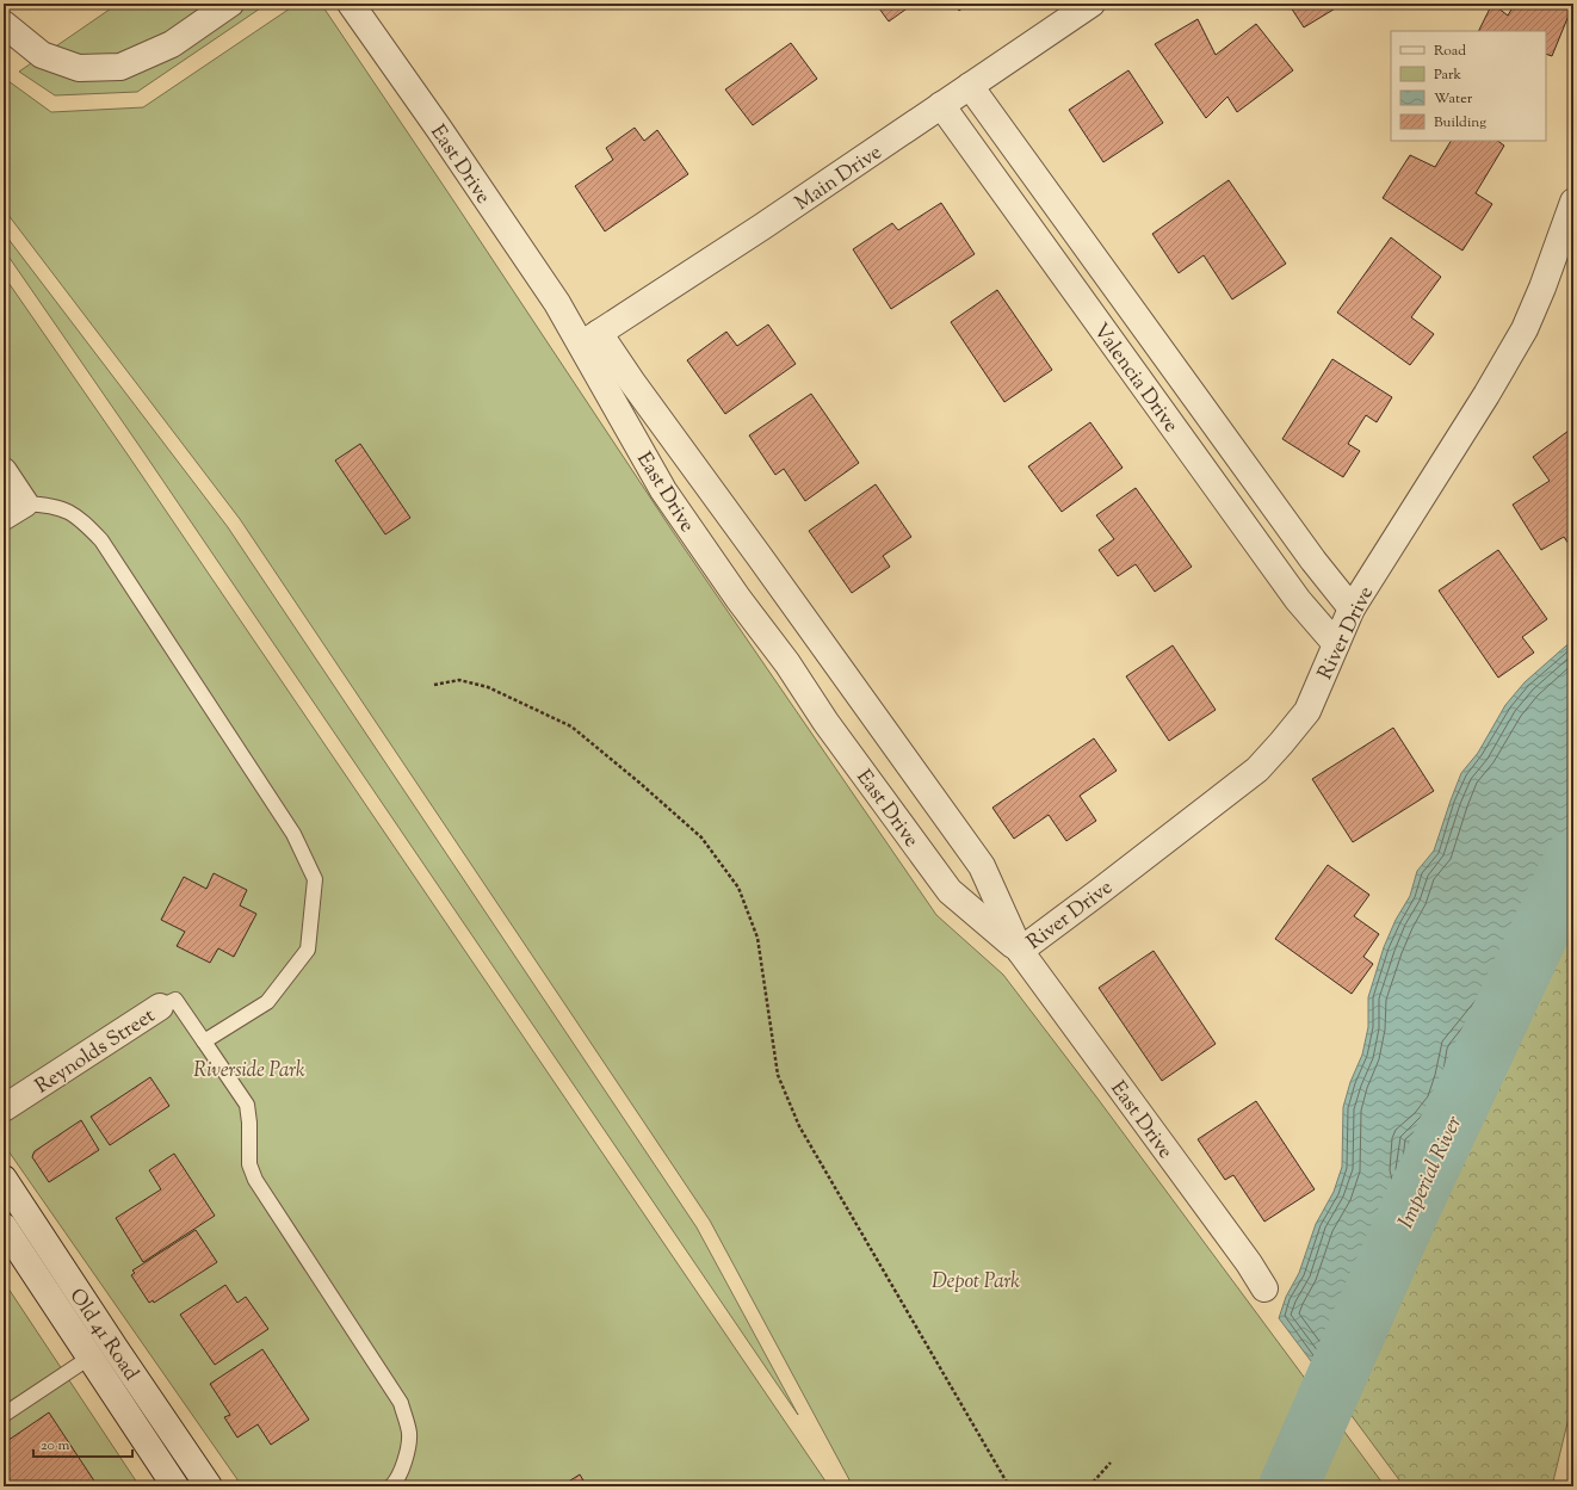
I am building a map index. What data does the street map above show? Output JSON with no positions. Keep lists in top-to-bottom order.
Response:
{
  "streets": {
    "street": [
      "East Drive",
      "Main Drive",
      "Valencia Drive",
      "River Drive",
      "Reynolds Street",
      "Old 41 Road"
    ]
  },
  "crossings": [
    ["East Drive", "Main Drive"],
    ["East Drive", "River Drive"],
    ["Main Drive", "Valencia Drive"],
    ["Valencia Drive", "River Drive"]
  ],
  "water": ["Imperial River"],
  "parks": ["Riverside Park", "Depot Park"],
  "legend": [
    "Road",
    "Park",
    "Water",
    "Building"
  ],
  "scale_bar": "20 m"
}
